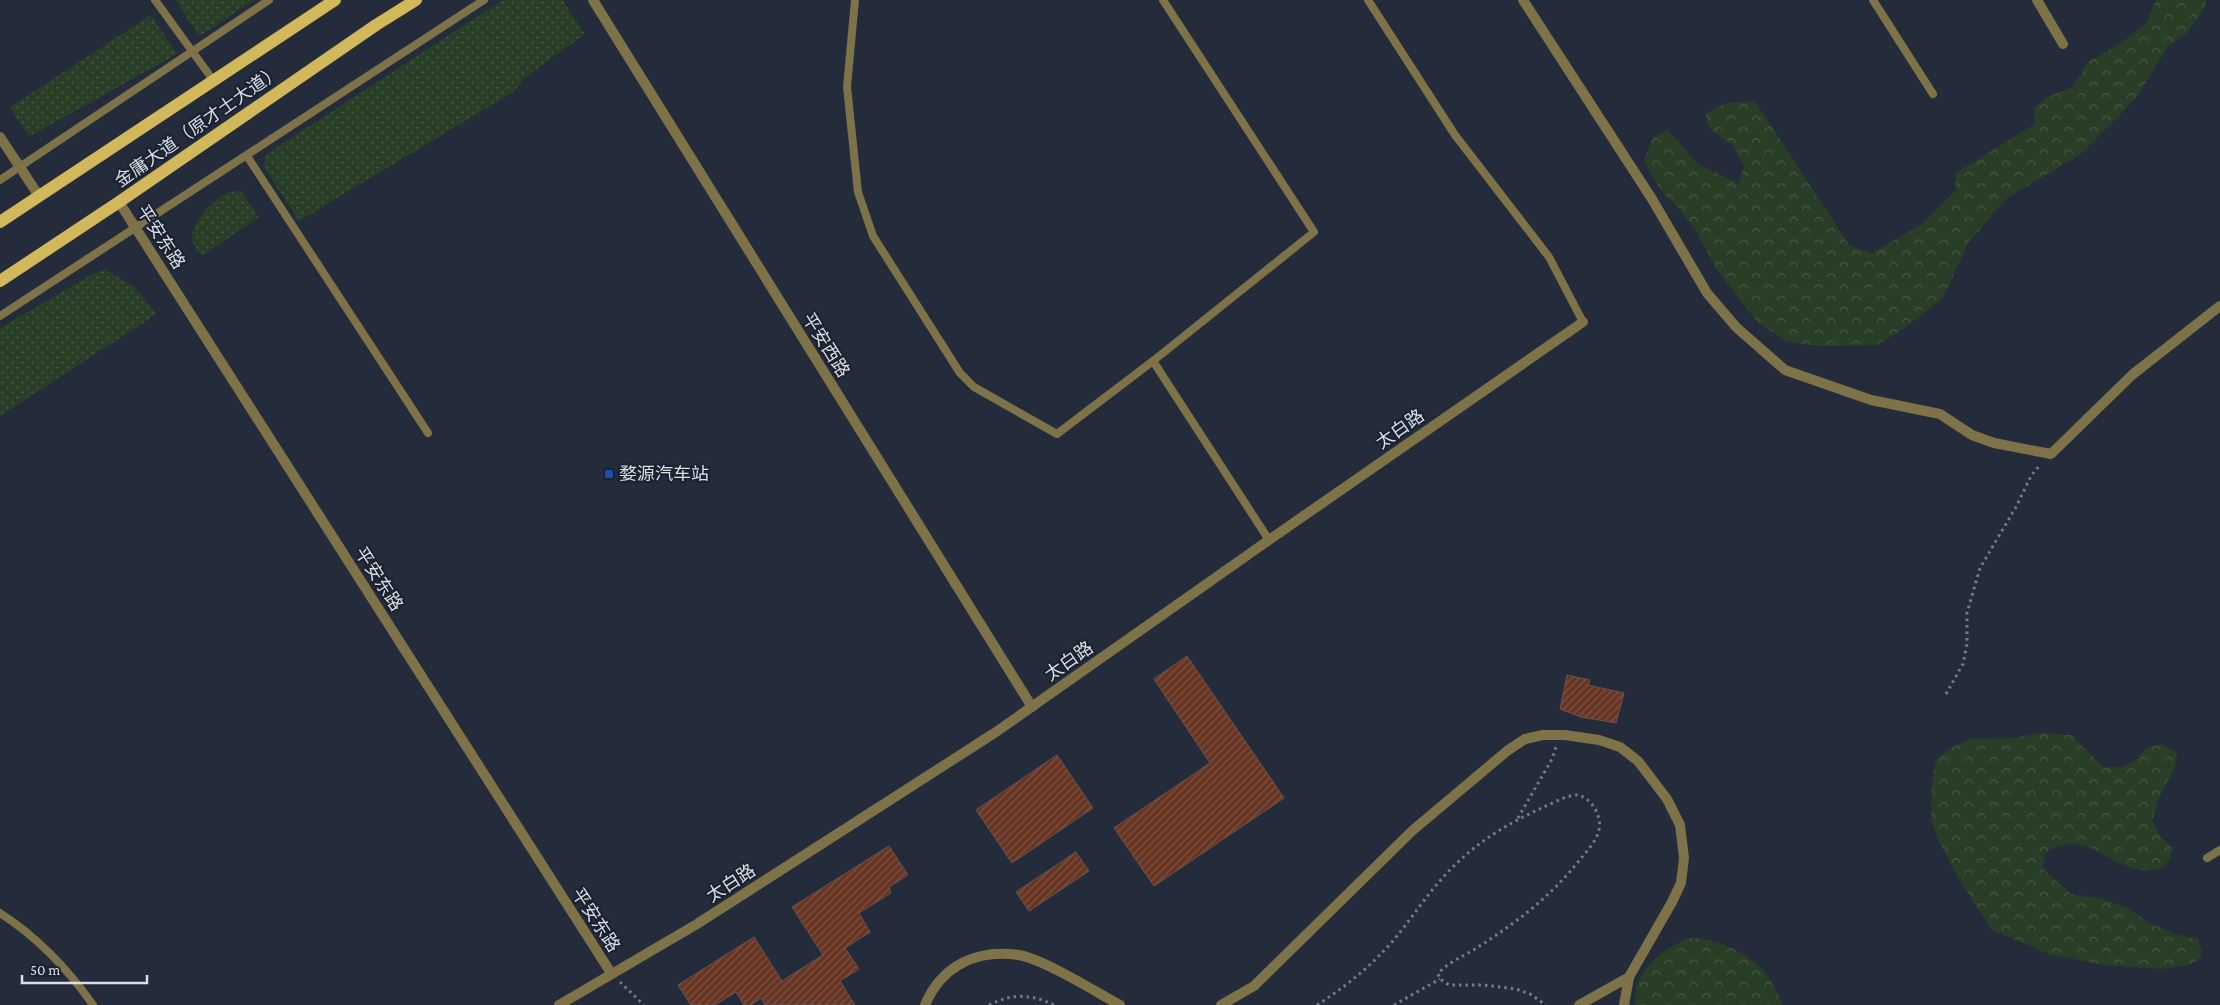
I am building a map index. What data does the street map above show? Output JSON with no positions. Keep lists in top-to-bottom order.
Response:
{
  "streets": {
    "main road": ["金庸大道（原才士大道）"],
    "street": ["平安东路", "平安西路", "太白路"]
  },
  "crossings": [
    ["金庸大道（原才士大道）", "平安东路"],
    ["平安东路", "太白路"],
    ["平安西路", "太白路"]
  ],
  "places": {
    "transit": ["婺源汽车站"]
  },
  "scale_bar": "50 m"
}
